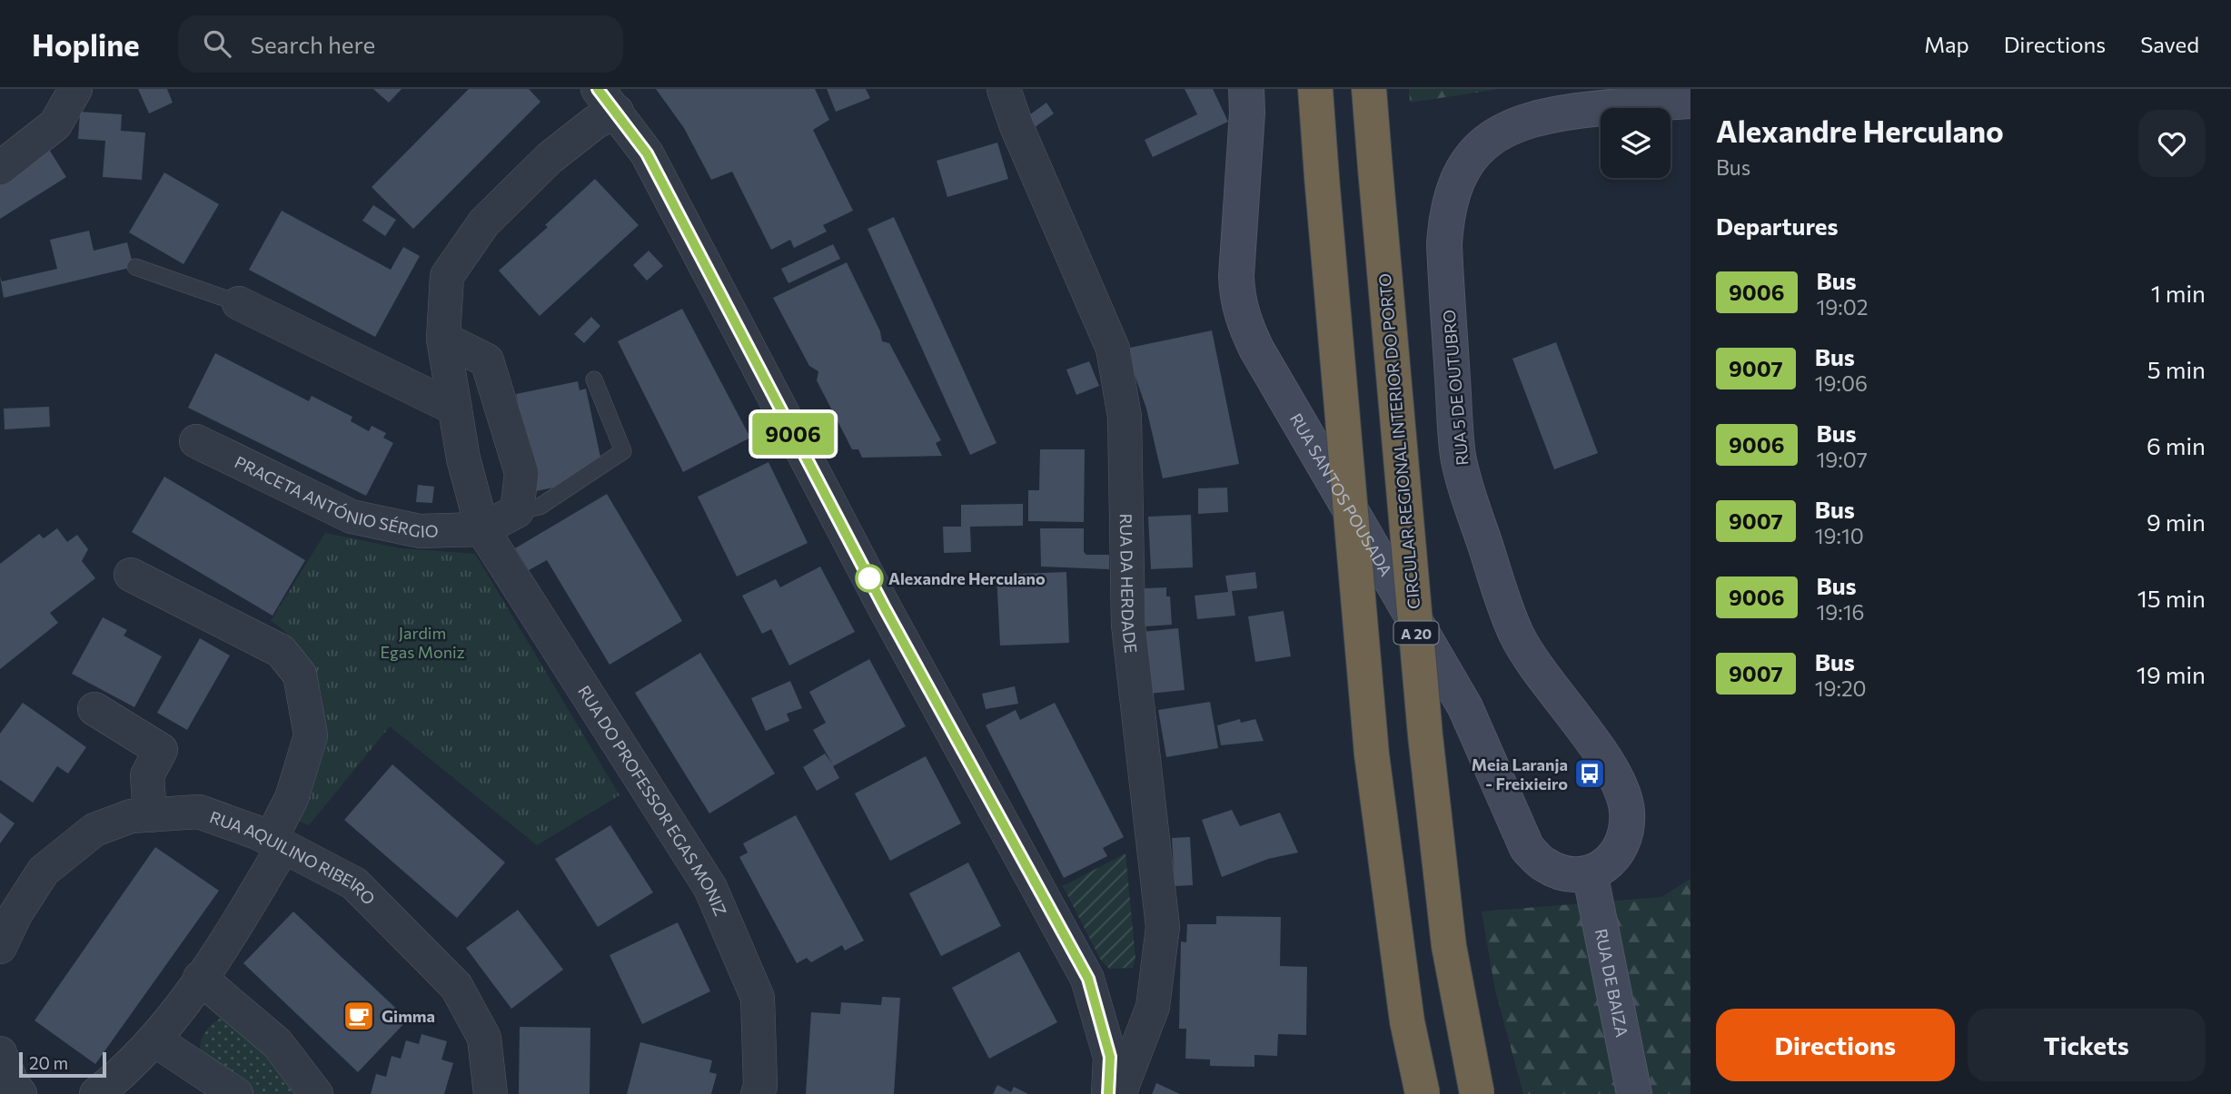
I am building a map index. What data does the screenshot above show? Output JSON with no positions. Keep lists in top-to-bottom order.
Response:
{
  "streets": {
    "highway": ["CIRCULAR REGIONAL INTERIOR DO PORTO", "A 20"],
    "street": [
      "RUA 5 DE OUTUBRO",
      "PRACETA ANTÓNIO SÉRGIO",
      "RUA SANTOS POUSADA",
      "RUA DA HERDADE",
      "RUA DO PROFESSOR EGAS MONIZ",
      "RUA AQUILINO RIBEIRO",
      "RUA DE BAIZA"
    ]
  },
  "crossings": [
    ["RUA 5 DE OUTUBRO", "RUA SANTOS POUSADA"],
    ["RUA 5 DE OUTUBRO", "RUA DE BAIZA"],
    ["PRACETA ANTÓNIO SÉRGIO", "RUA DO PROFESSOR EGAS MONIZ"],
    ["RUA SANTOS POUSADA", "RUA DE BAIZA"]
  ],
  "parks": ["Jardim Egas Moniz"],
  "places": {
    "other": ["Alexandre Herculano"],
    "bus stop": ["Meia Laranja - Freixieiro"],
    "cafe": ["Gimma"]
  },
  "lines": ["bus line 9006"],
  "scale_bar": "20 m",
  "page": {
    "header": "Hopline",
    "search": "Search here",
    "nav": ["Map", "Directions", "Saved"],
    "on_map": "9006",
    "heading": [
      ["Alexandre Herculano", "Bus"],
      "Departures"
    ],
    "list": [
      {
        "mark": "9006",
        "name": "Bus",
        "note": "19:02",
        "value": "1 min"
      },
      {
        "mark": "9007",
        "name": "Bus",
        "note": "19:06",
        "value": "5 min"
      },
      {
        "mark": "9006",
        "name": "Bus",
        "note": "19:07",
        "value": "6 min"
      },
      {
        "mark": "9007",
        "name": "Bus",
        "note": "19:10",
        "value": "9 min"
      },
      {
        "mark": "9006",
        "name": "Bus",
        "note": "19:16",
        "value": "15 min"
      },
      {
        "mark": "9007",
        "name": "Bus",
        "note": "19:20",
        "value": "19 min"
      }
    ],
    "buttons": ["Directions", "Tickets"],
    "scale": "20 m"
  }
}
